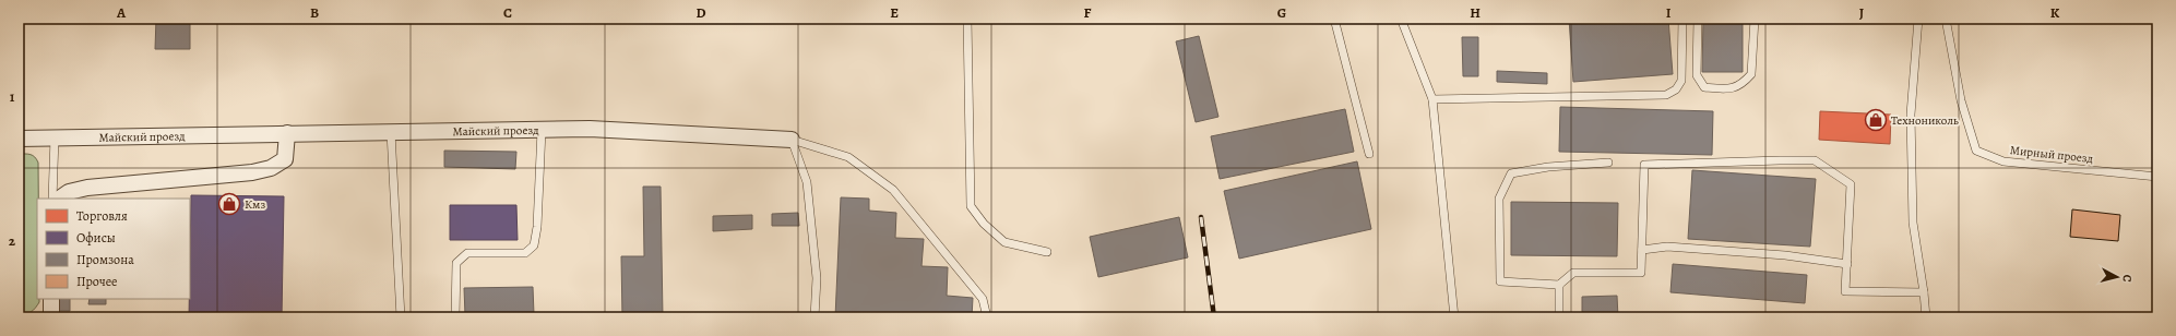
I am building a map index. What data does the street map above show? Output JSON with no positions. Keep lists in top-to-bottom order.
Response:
{
  "streets": {
    "street": ["Майский проезд"],
    "lane": ["Мирный проезд"]
  },
  "places": {
    "shop": ["Технониколь", "Кмз"]
  },
  "legend": [
    "Торговля",
    "Офисы",
    "Промзона",
    "Прочее"
  ],
  "north": "right",
  "grid": {
    "columns": [
      "A",
      "B",
      "C",
      "D",
      "E",
      "F",
      "G",
      "H",
      "I",
      "J",
      "K"
    ],
    "rows": ["1", "2"]
  }
}
